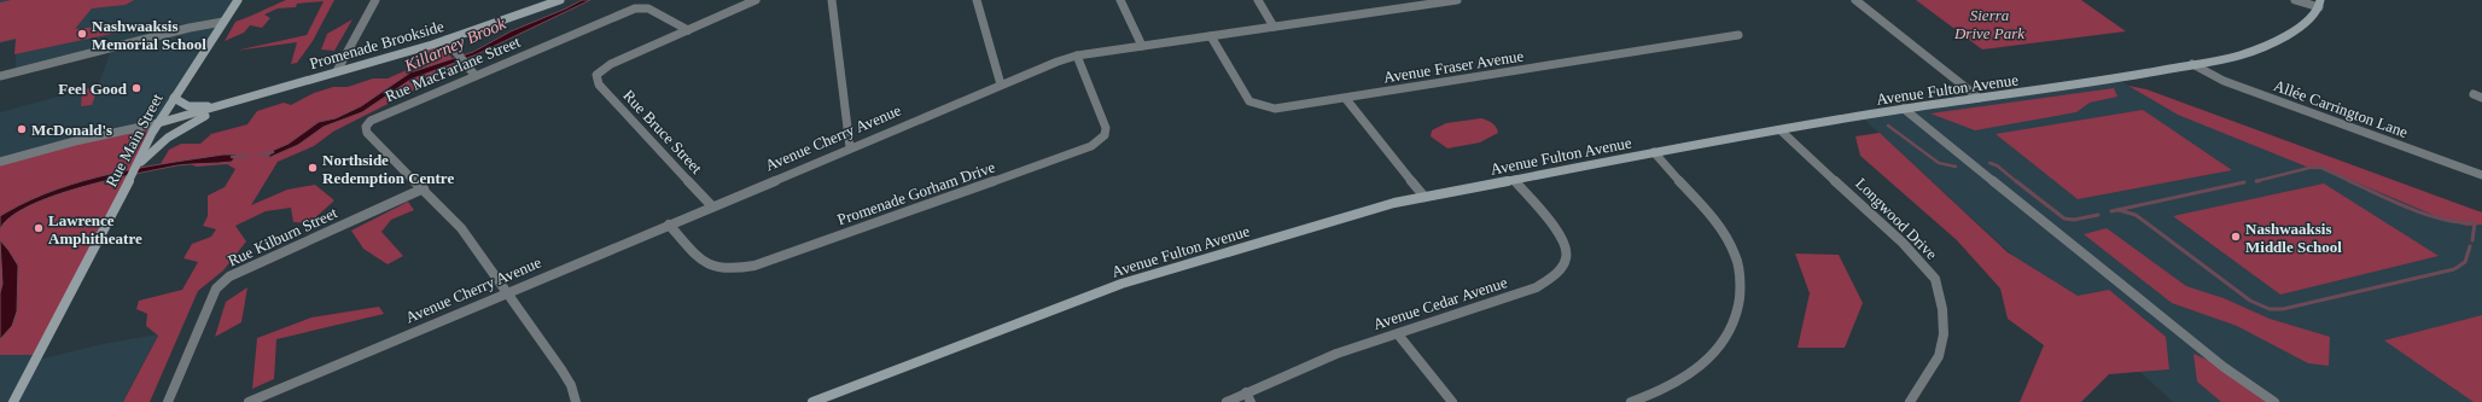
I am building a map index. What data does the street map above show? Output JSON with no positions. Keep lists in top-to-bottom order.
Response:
{
  "streets": {
    "street": [
      "Promenade Brookside",
      "Avenue Fraser Avenue",
      "Rue MacFarlane Street",
      "Avenue Fulton Avenue",
      "Allée Carrington Lane",
      "Rue Bruce Street",
      "Avenue Cherry Avenue",
      "Rue Main Street",
      "Promenade Gorham Drive",
      "Longwood Drive",
      "Rue Kilburn Street",
      "Avenue Cedar Avenue"
    ]
  },
  "crossings": [
    ["Avenue Fraser Avenue", "Avenue Cherry Avenue"],
    ["Rue MacFarlane Street", "Rue Bruce Street"],
    ["Rue MacFarlane Street", "Avenue Cherry Avenue"],
    ["Rue MacFarlane Street", "Rue Kilburn Street"],
    ["Avenue Fulton Avenue", "Allée Carrington Lane"],
    ["Avenue Fulton Avenue", "Longwood Drive"],
    ["Avenue Fulton Avenue", "Avenue Cedar Avenue"],
    ["Rue Bruce Street", "Avenue Cherry Avenue"],
    ["Avenue Cherry Avenue", "Promenade Gorham Drive"]
  ],
  "water": ["Killarney Brook"],
  "parks": ["Sierra Drive Park"],
  "places": [
    "Nashwaaksis Memorial School",
    "Feel Good",
    "McDonald's",
    "Northside Redemption Centre",
    "Lawrence Amphitheatre",
    "Nashwaaksis Middle School"
  ]
}
